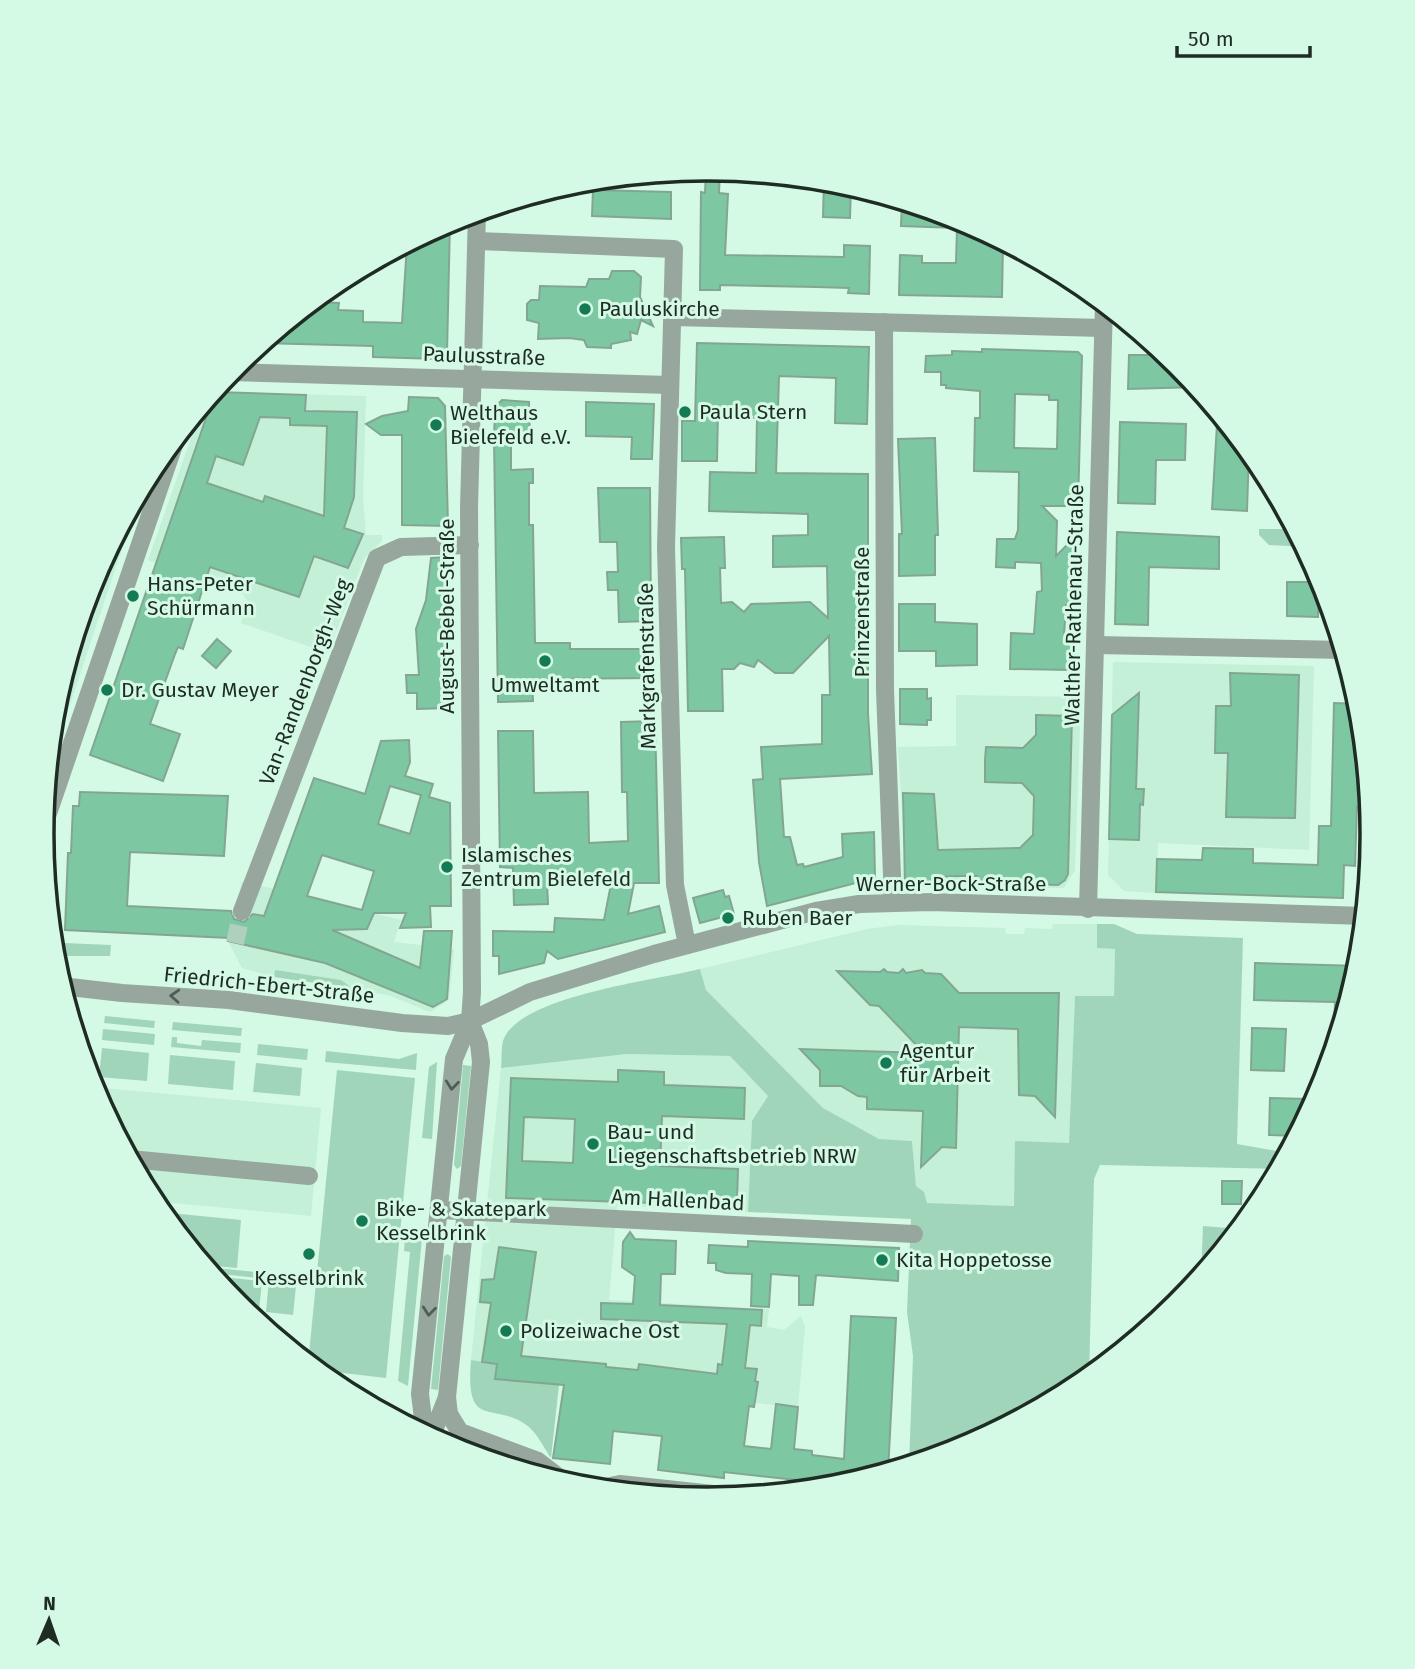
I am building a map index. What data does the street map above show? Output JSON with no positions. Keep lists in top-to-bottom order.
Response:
{
  "streets": {
    "street": [
      "Paulusstraße",
      "Walther-Rathenau-Straße",
      "Prinzenstraße",
      "August-Bebel-Straße",
      "Markgrafenstraße",
      "Van-Randenborgh-Weg",
      "Werner-Bock-Straße",
      "Friedrich-Ebert-Straße",
      "Am Hallenbad"
    ]
  },
  "crossings": [
    ["Paulusstraße", "August-Bebel-Straße"],
    ["Paulusstraße", "Markgrafenstraße"],
    ["Walther-Rathenau-Straße", "Werner-Bock-Straße"],
    ["Prinzenstraße", "Werner-Bock-Straße"],
    ["August-Bebel-Straße", "Van-Randenborgh-Weg"],
    ["August-Bebel-Straße", "Werner-Bock-Straße"],
    ["August-Bebel-Straße", "Friedrich-Ebert-Straße"],
    ["August-Bebel-Straße", "Am Hallenbad"],
    ["Markgrafenstraße", "Werner-Bock-Straße"],
    ["Werner-Bock-Straße", "Friedrich-Ebert-Straße"]
  ],
  "one_way": ["Friedrich-Ebert-Straße"],
  "places": [
    "Pauluskirche",
    "Paula Stern",
    "Welthaus Bielefeld e.V.",
    "Hans-Peter Schürmann",
    "Umweltamt",
    "Dr. Gustav Meyer",
    "Islamisches Zentrum Bielefeld",
    "Ruben Baer",
    "Agentur für Arbeit",
    "Bau- und Liegenschaftsbetrieb NRW",
    "Bike- & Skatepark Kesselbrink",
    "Kesselbrink",
    "Kita Hoppetosse",
    "Polizeiwache Ost"
  ],
  "scale_bar": "50 m",
  "north": "top"
}
